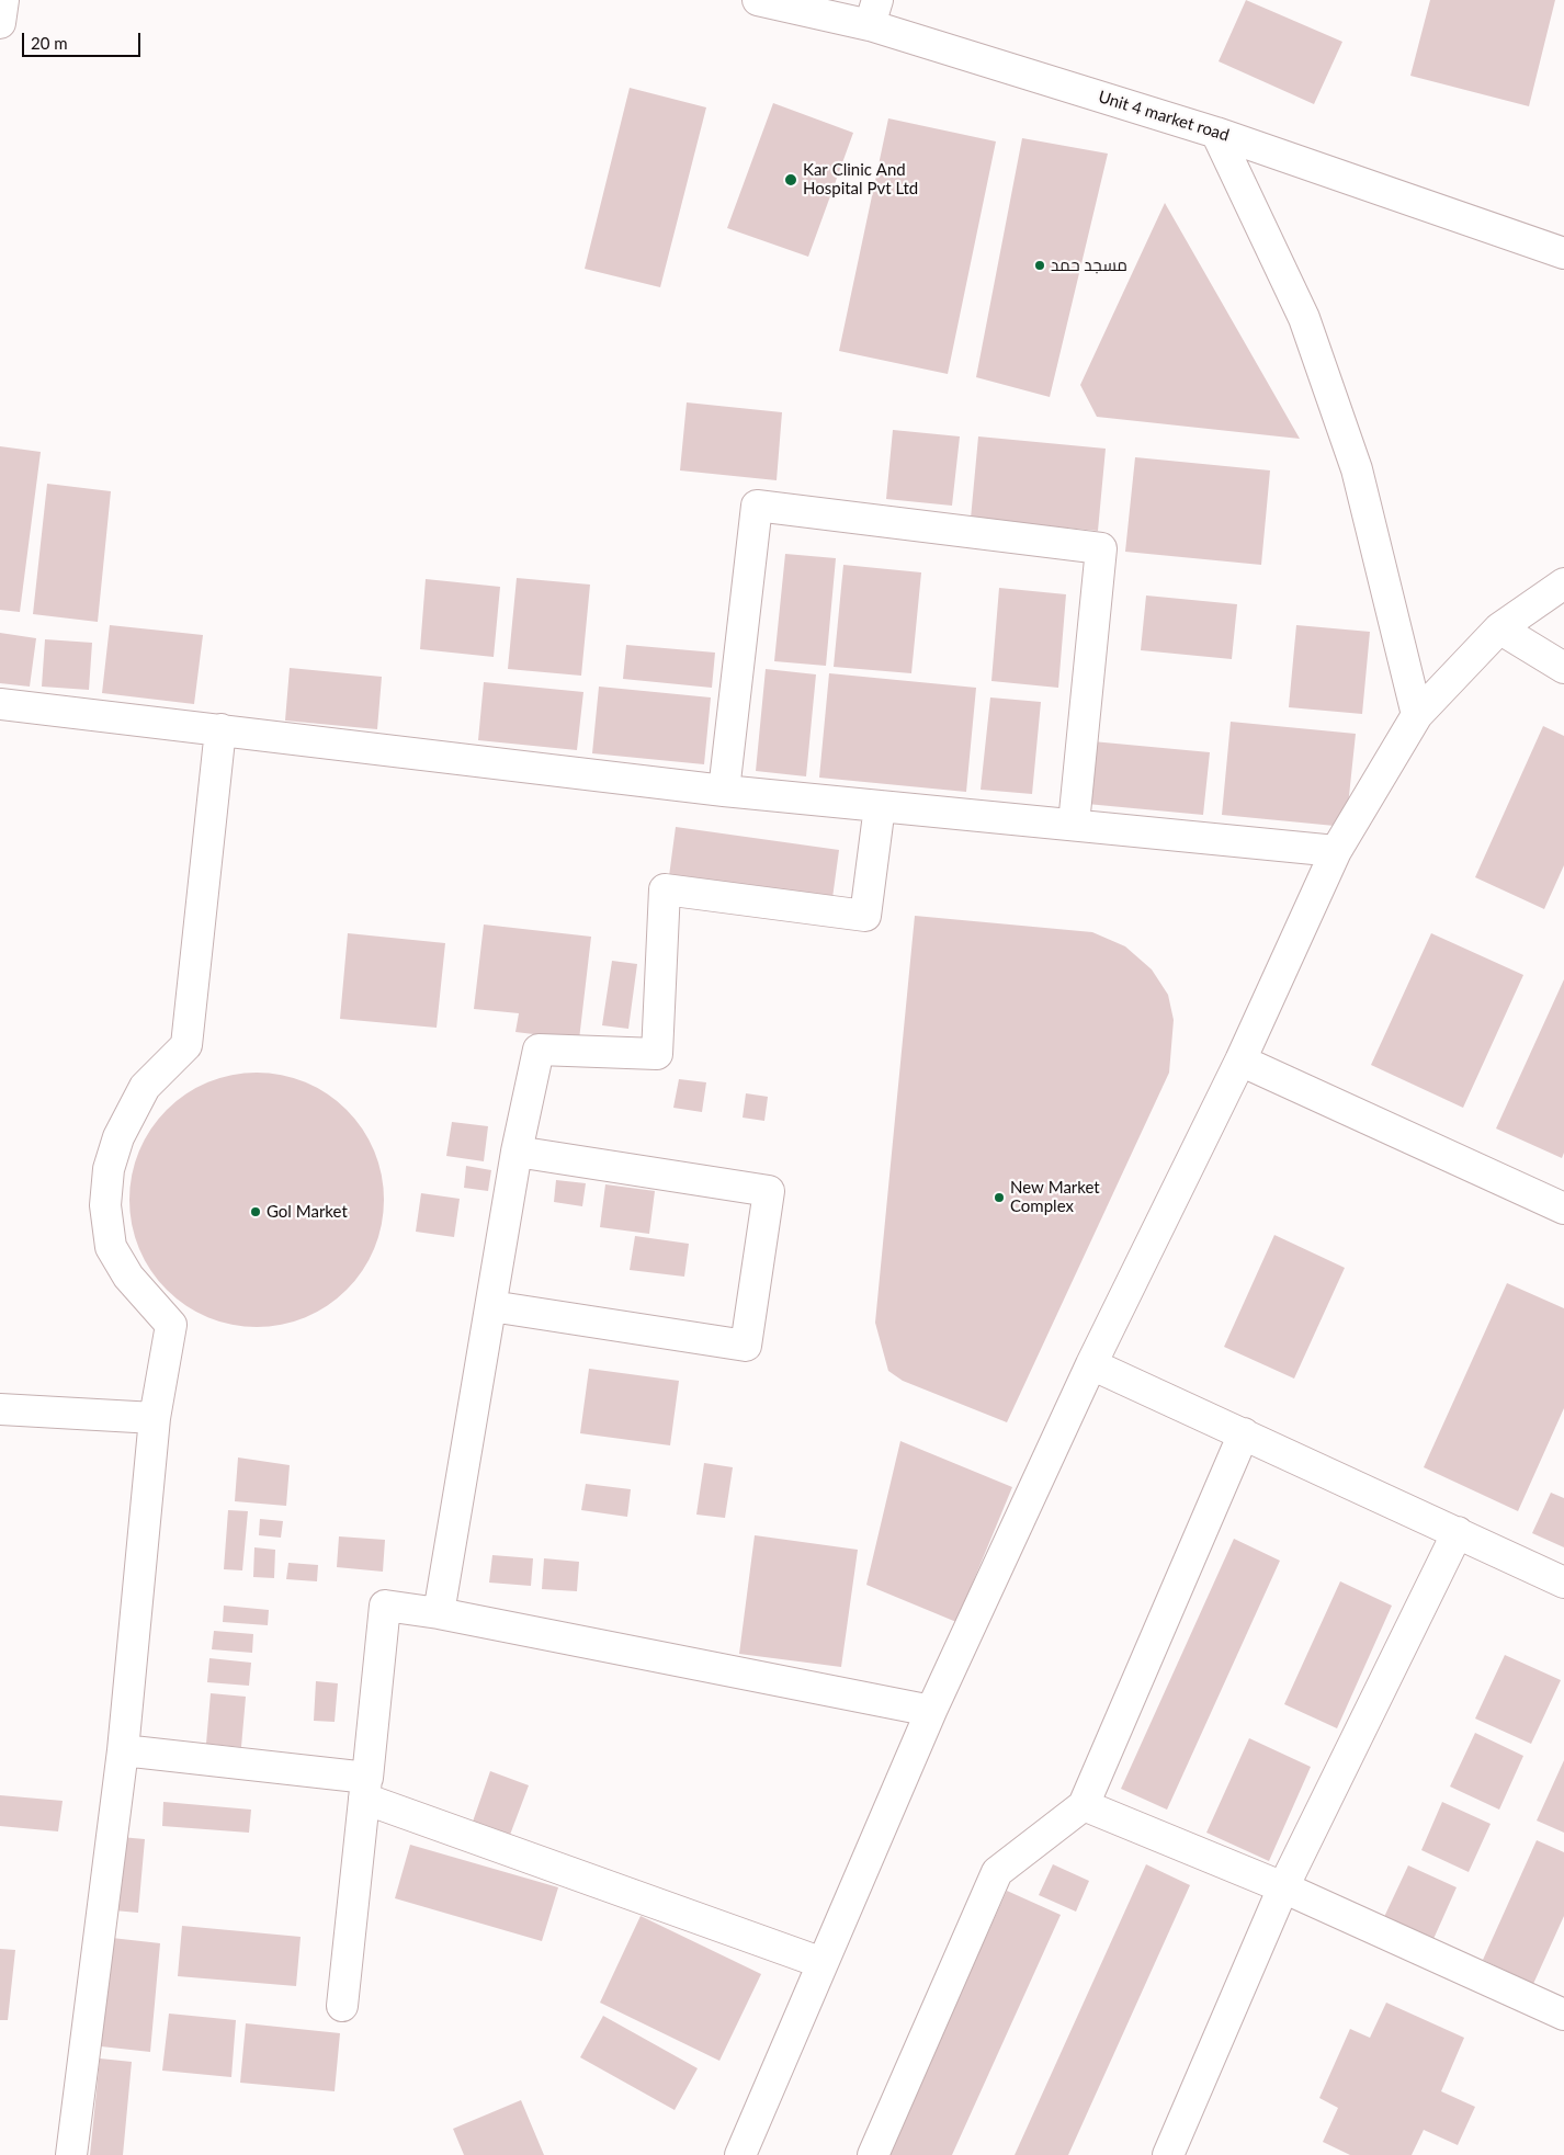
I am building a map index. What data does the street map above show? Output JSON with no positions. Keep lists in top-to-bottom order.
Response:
{
  "streets": {
    "street": ["Unit 4 market road"]
  },
  "places": [
    "Kar Clinic And Hospital Pvt Ltd",
    "مسجد حمد",
    "New Market Complex",
    "Gol Market"
  ],
  "scale_bar": "20 m"
}
